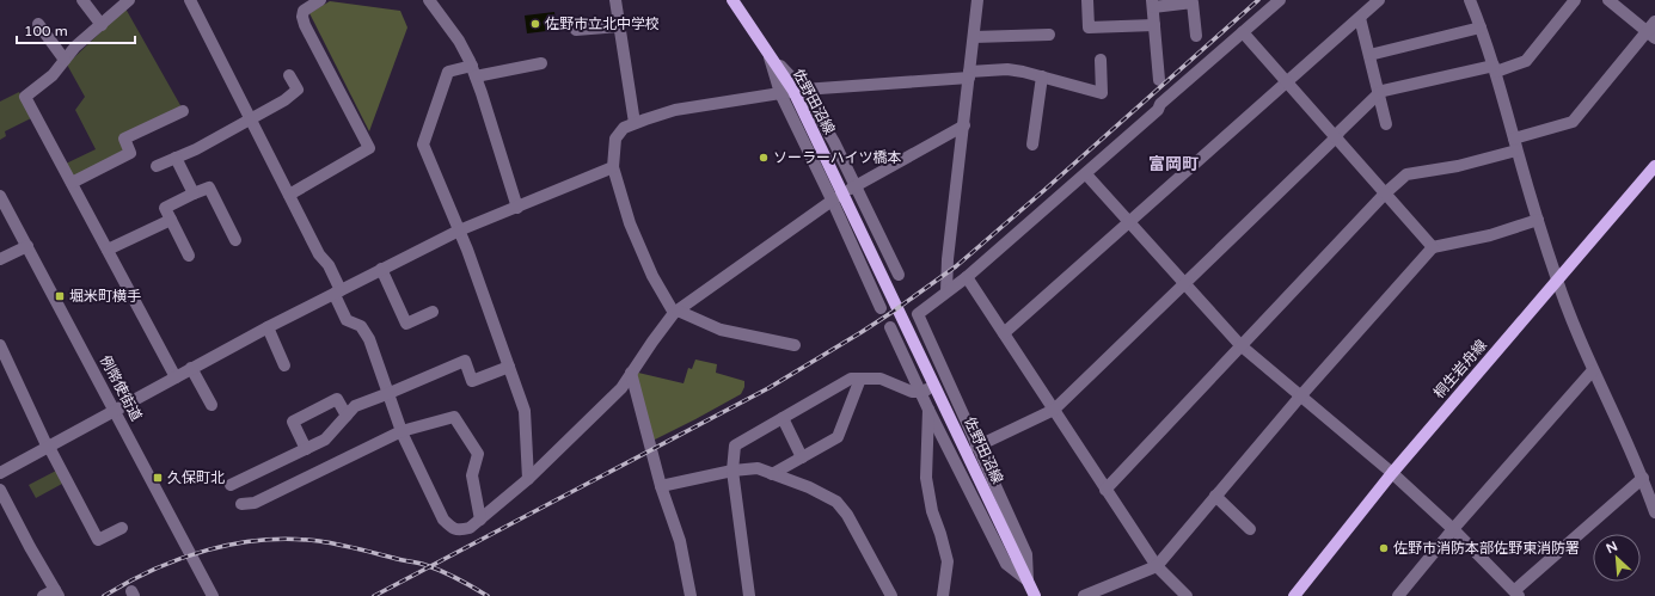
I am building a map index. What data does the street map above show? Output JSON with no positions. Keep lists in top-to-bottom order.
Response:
{
  "streets": {
    "main road": ["佐野田沼線", "桐生岩舟線"],
    "street": ["例幣使街道"]
  },
  "districts": ["富岡町"],
  "places": {
    "other": ["佐野市立北中学校", "ソーラーハイツ橋本", "佐野市消防本部佐野東消防署"],
    "transit": ["堀米町横手", "久保町北"]
  },
  "scale_bar": "100 m",
  "north": "top left"
}
